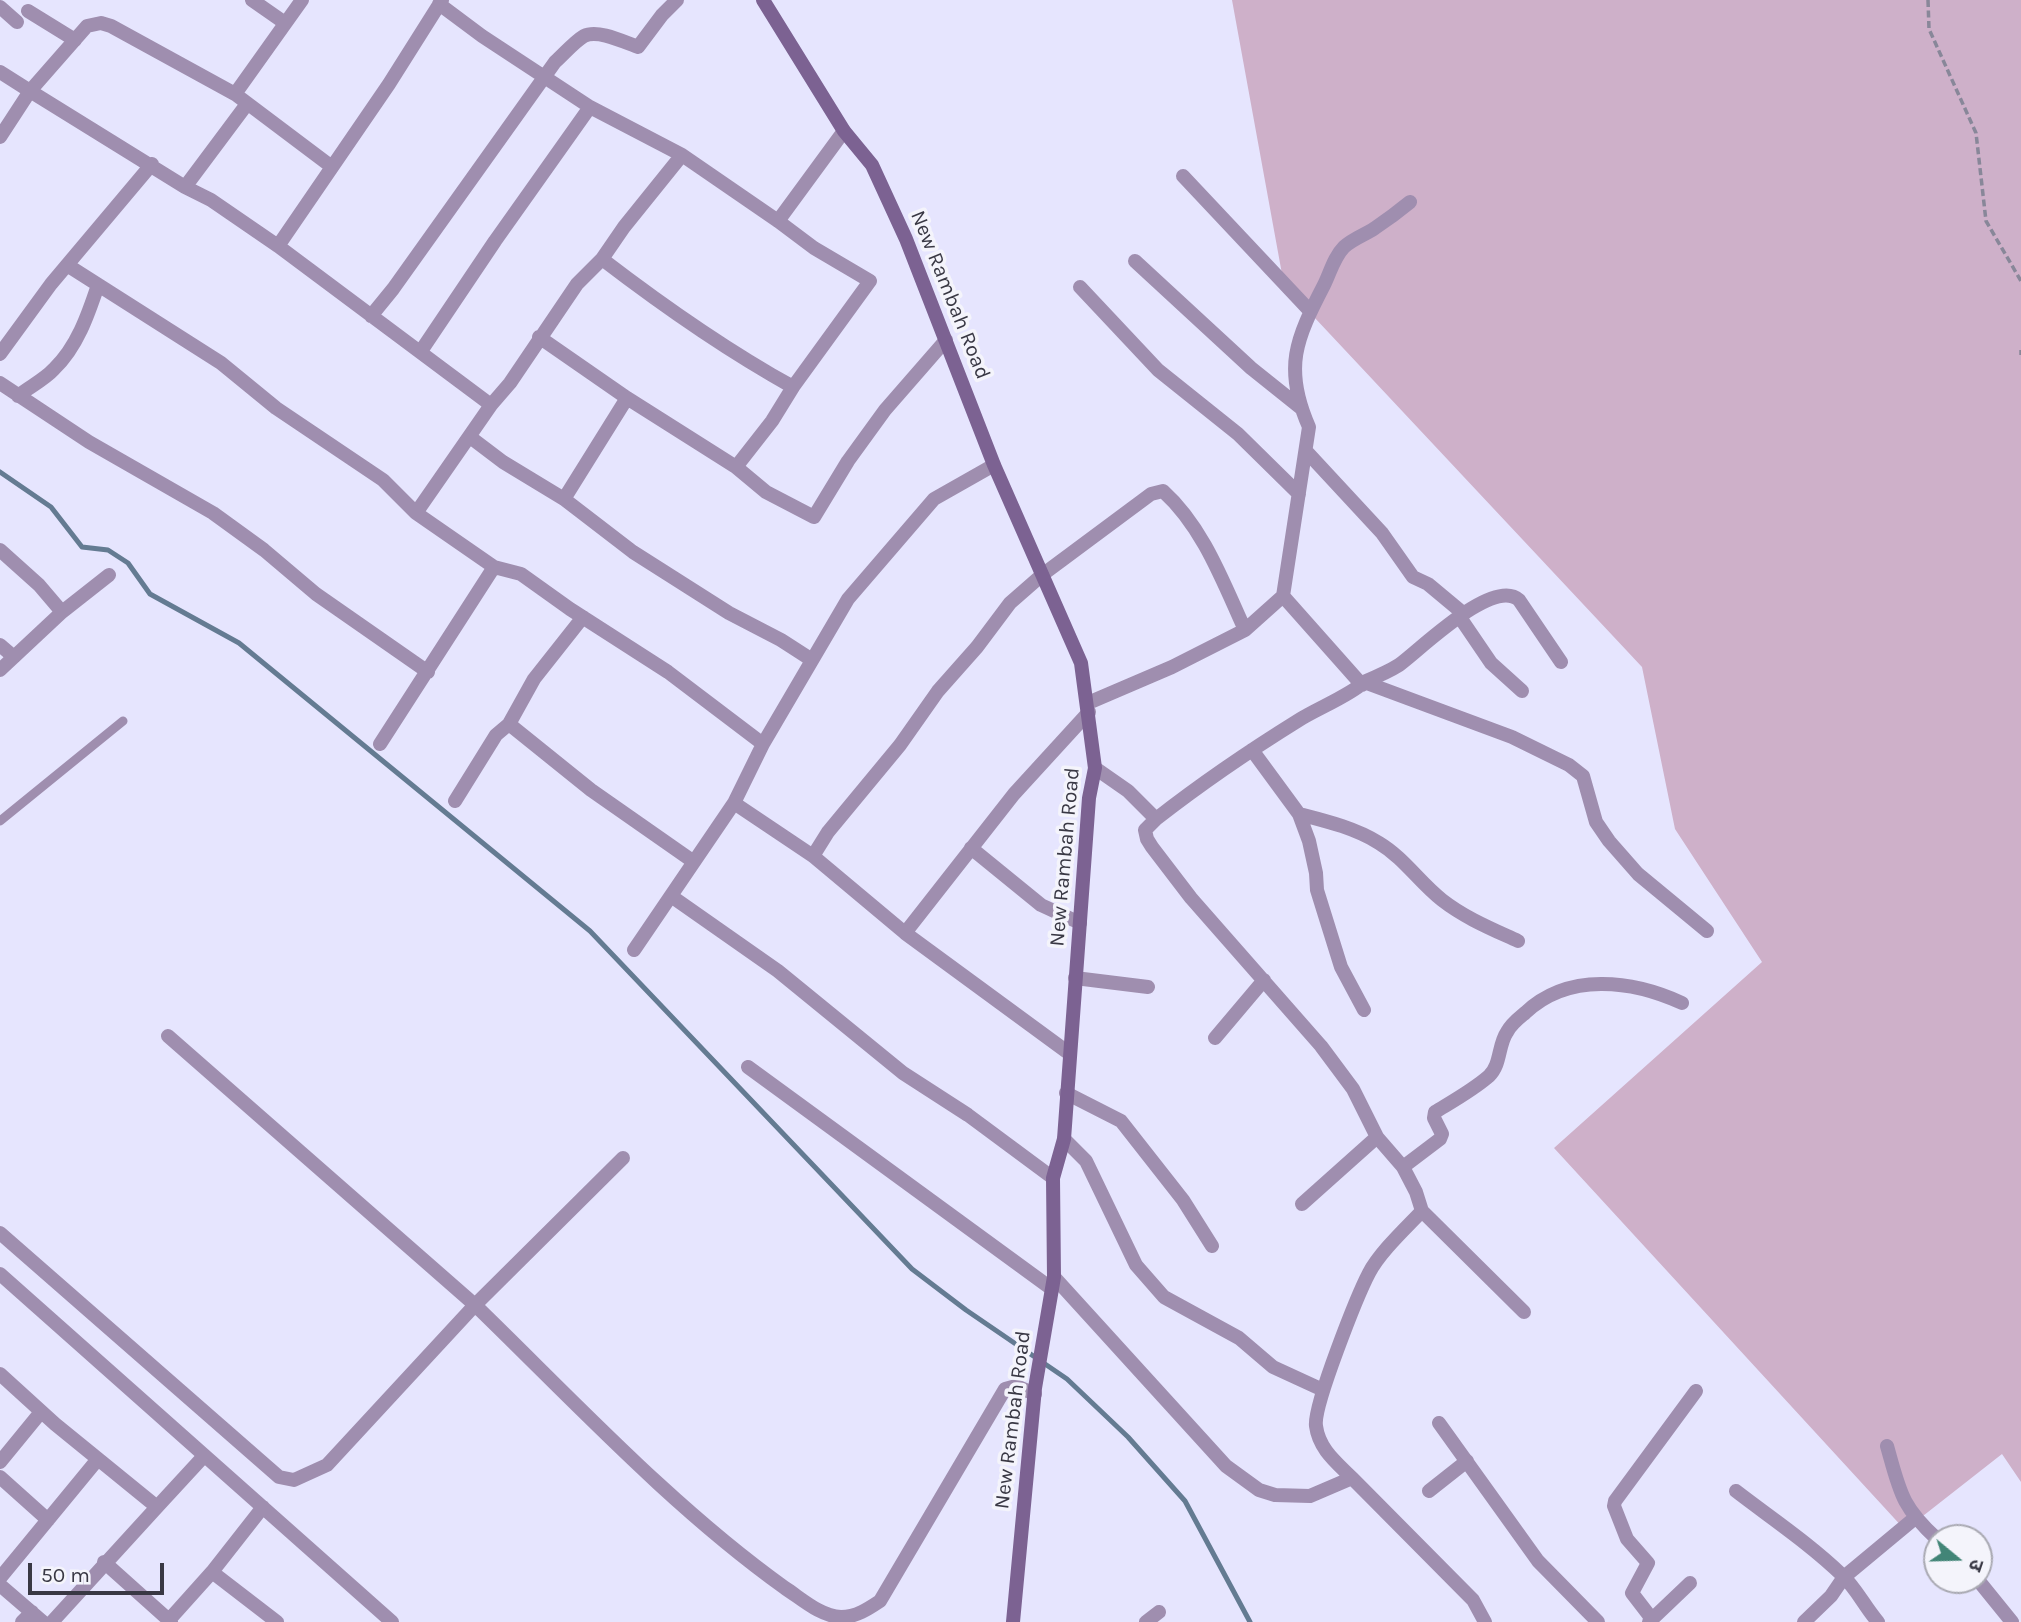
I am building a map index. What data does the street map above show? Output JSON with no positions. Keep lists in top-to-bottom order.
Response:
{
  "streets": {
    "street": ["New Rambah Road"]
  },
  "scale_bar": "50 m",
  "north": "right"
}
